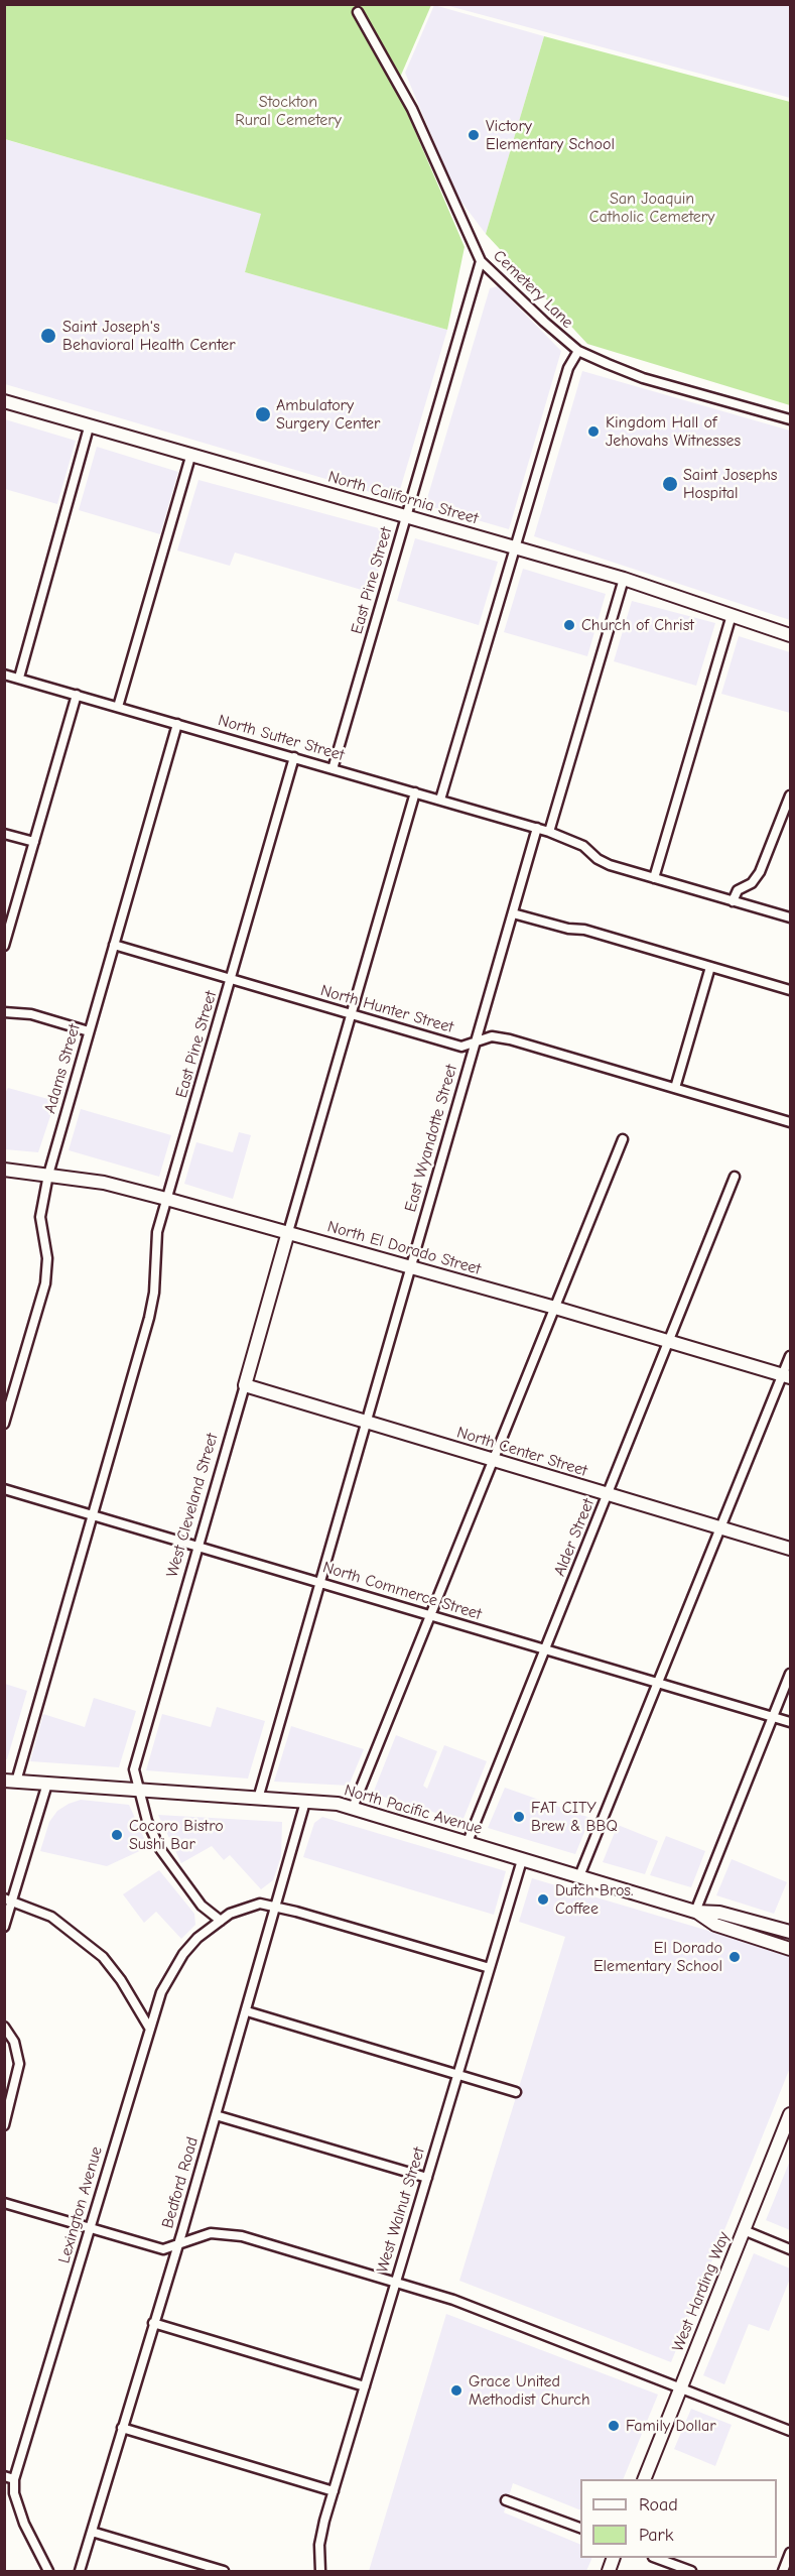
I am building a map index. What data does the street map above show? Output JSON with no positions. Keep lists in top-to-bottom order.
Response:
{
  "streets": {
    "street": [
      "Cemetery Lane",
      "North California Street",
      "East Pine Street",
      "North Sutter Street",
      "North Hunter Street",
      "Adams Street",
      "East Wyandotte Street",
      "North El Dorado Street",
      "North Center Street",
      "West Cleveland Street",
      "Alder Street",
      "North Commerce Street",
      "North Pacific Avenue",
      "Bedford Road",
      "Lexington Avenue",
      "West Walnut Street",
      "West Harding Way"
    ]
  },
  "crossings": [
    ["Cemetery Lane", "East Pine Street"],
    ["North California Street", "East Pine Street"],
    ["East Pine Street", "North Sutter Street"],
    ["East Pine Street", "North Hunter Street"],
    ["East Pine Street", "North El Dorado Street"],
    ["East Pine Street", "North Commerce Street"],
    ["East Pine Street", "North Pacific Avenue"],
    ["North Sutter Street", "Adams Street"],
    ["North Sutter Street", "East Wyandotte Street"],
    ["North Hunter Street", "Adams Street"],
    ["North Hunter Street", "East Wyandotte Street"],
    ["Adams Street", "North El Dorado Street"],
    ["East Wyandotte Street", "North El Dorado Street"],
    ["East Wyandotte Street", "North Center Street"],
    ["East Wyandotte Street", "North Commerce Street"],
    ["East Wyandotte Street", "North Pacific Avenue"],
    ["North El Dorado Street", "West Cleveland Street"],
    ["North El Dorado Street", "Alder Street"],
    ["North Center Street", "West Cleveland Street"],
    ["North Center Street", "Alder Street"],
    ["West Cleveland Street", "North Commerce Street"],
    ["West Cleveland Street", "North Pacific Avenue"],
    ["Alder Street", "North Commerce Street"],
    ["Alder Street", "North Pacific Avenue"],
    ["North Pacific Avenue", "Bedford Road"],
    ["North Pacific Avenue", "West Walnut Street"],
    ["Bedford Road", "Lexington Avenue"],
    ["Lexington Avenue", "West Walnut Street"]
  ],
  "parks": ["Stockton Rural Cemetery", "San Joaquin Catholic Cemetery"],
  "places": [
    "Victory Elementary School",
    "Saint Joseph's Behavioral Health Center",
    "Ambulatory Surgery Center",
    "Kingdom Hall of Jehovahs Witnesses",
    "Saint Josephs Hospital",
    "Church of Christ",
    "FAT CITY Brew & BBQ",
    "Cocoro Bistro Sushi Bar",
    "Dutch Bros. Coffee",
    "El Dorado Elementary School",
    "Grace United Methodist Church",
    "Family Dollar"
  ],
  "legend": ["Road", "Park"]
}
